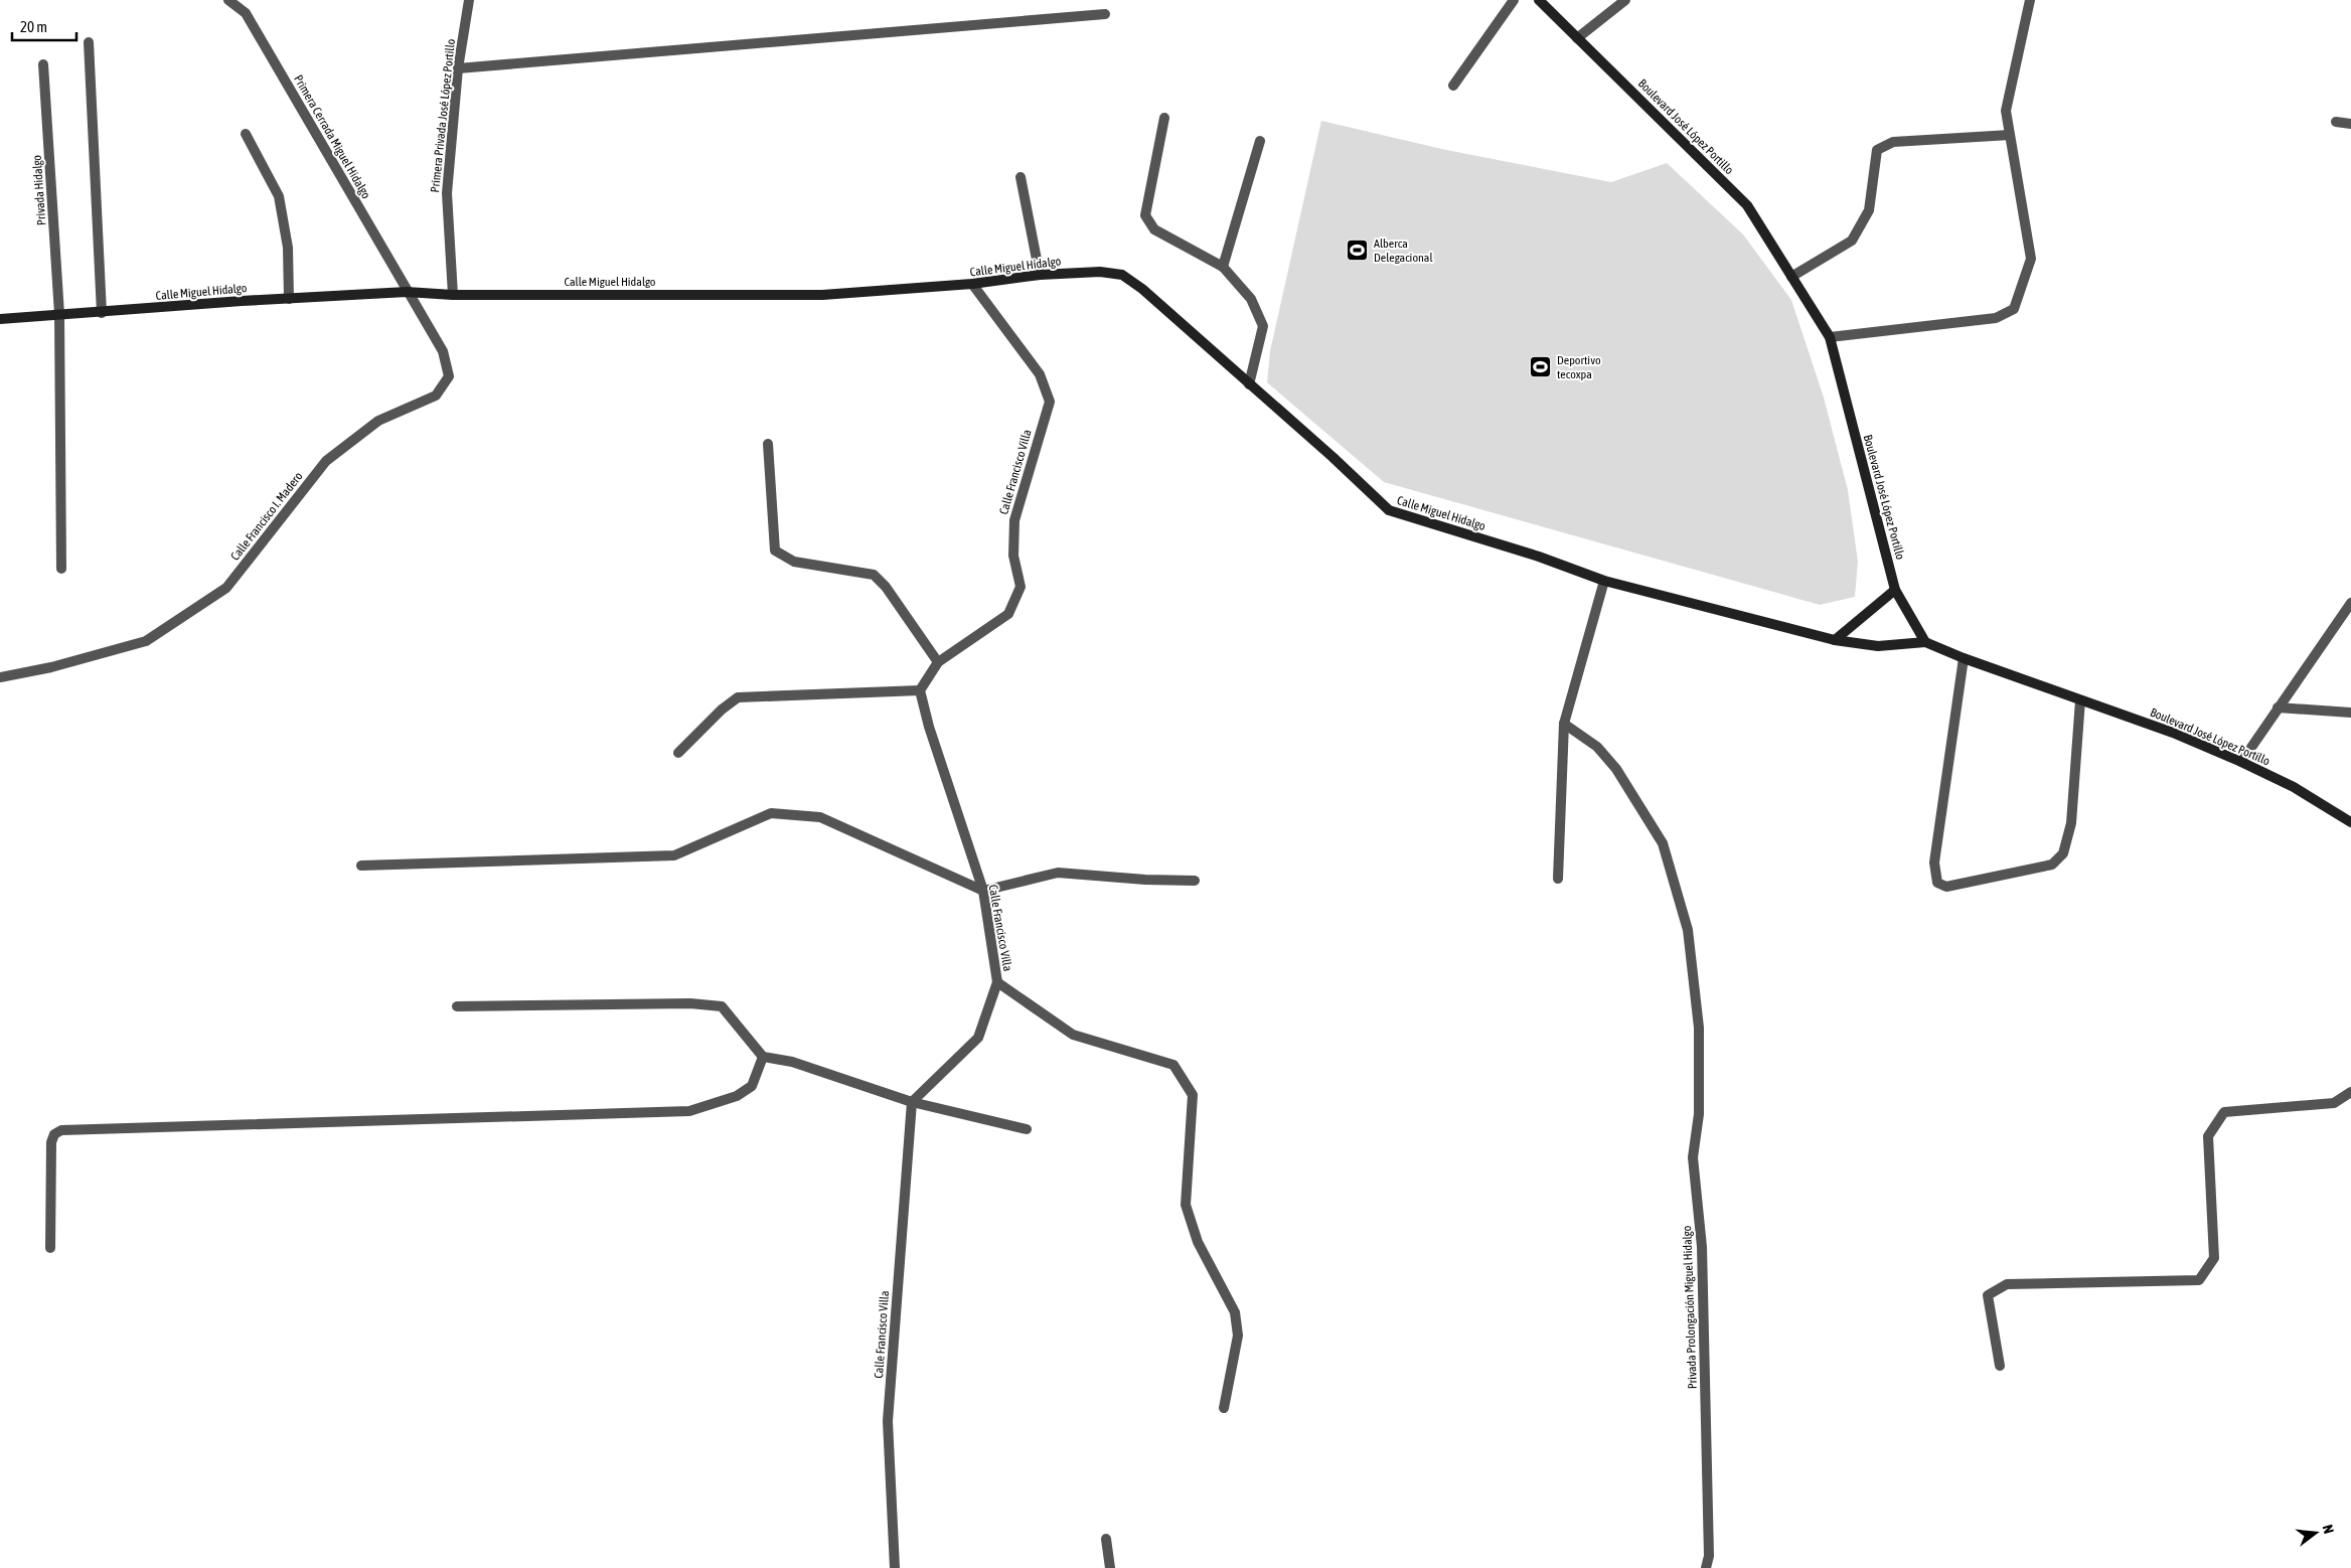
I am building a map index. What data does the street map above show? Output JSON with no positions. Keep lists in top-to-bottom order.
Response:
{
  "streets": {
    "street": [
      "Primera Privada José López Portillo",
      "Boulevard José López Portillo",
      "Primera Cerrada Miguel Hidalgo",
      "Privada Hidalgo",
      "Calle Miguel Hidalgo",
      "Calle Francisco Villa",
      "Calle Francisco I. Madero",
      "Privada Prolongación Miguel Hidalgo"
    ]
  },
  "crossings": [
    ["Primera Privada José López Portillo", "Calle Miguel Hidalgo"],
    ["Boulevard José López Portillo", "Calle Miguel Hidalgo"],
    ["Primera Cerrada Miguel Hidalgo", "Calle Miguel Hidalgo"],
    ["Primera Cerrada Miguel Hidalgo", "Calle Francisco I. Madero"],
    ["Privada Hidalgo", "Calle Miguel Hidalgo"],
    ["Calle Miguel Hidalgo", "Calle Francisco Villa"],
    ["Calle Miguel Hidalgo", "Calle Francisco I. Madero"]
  ],
  "places": {
    "sports": ["Alberca Delegacional", "Deportivo tecoxpa"]
  },
  "scale_bar": "20 m",
  "north": "right"
}
